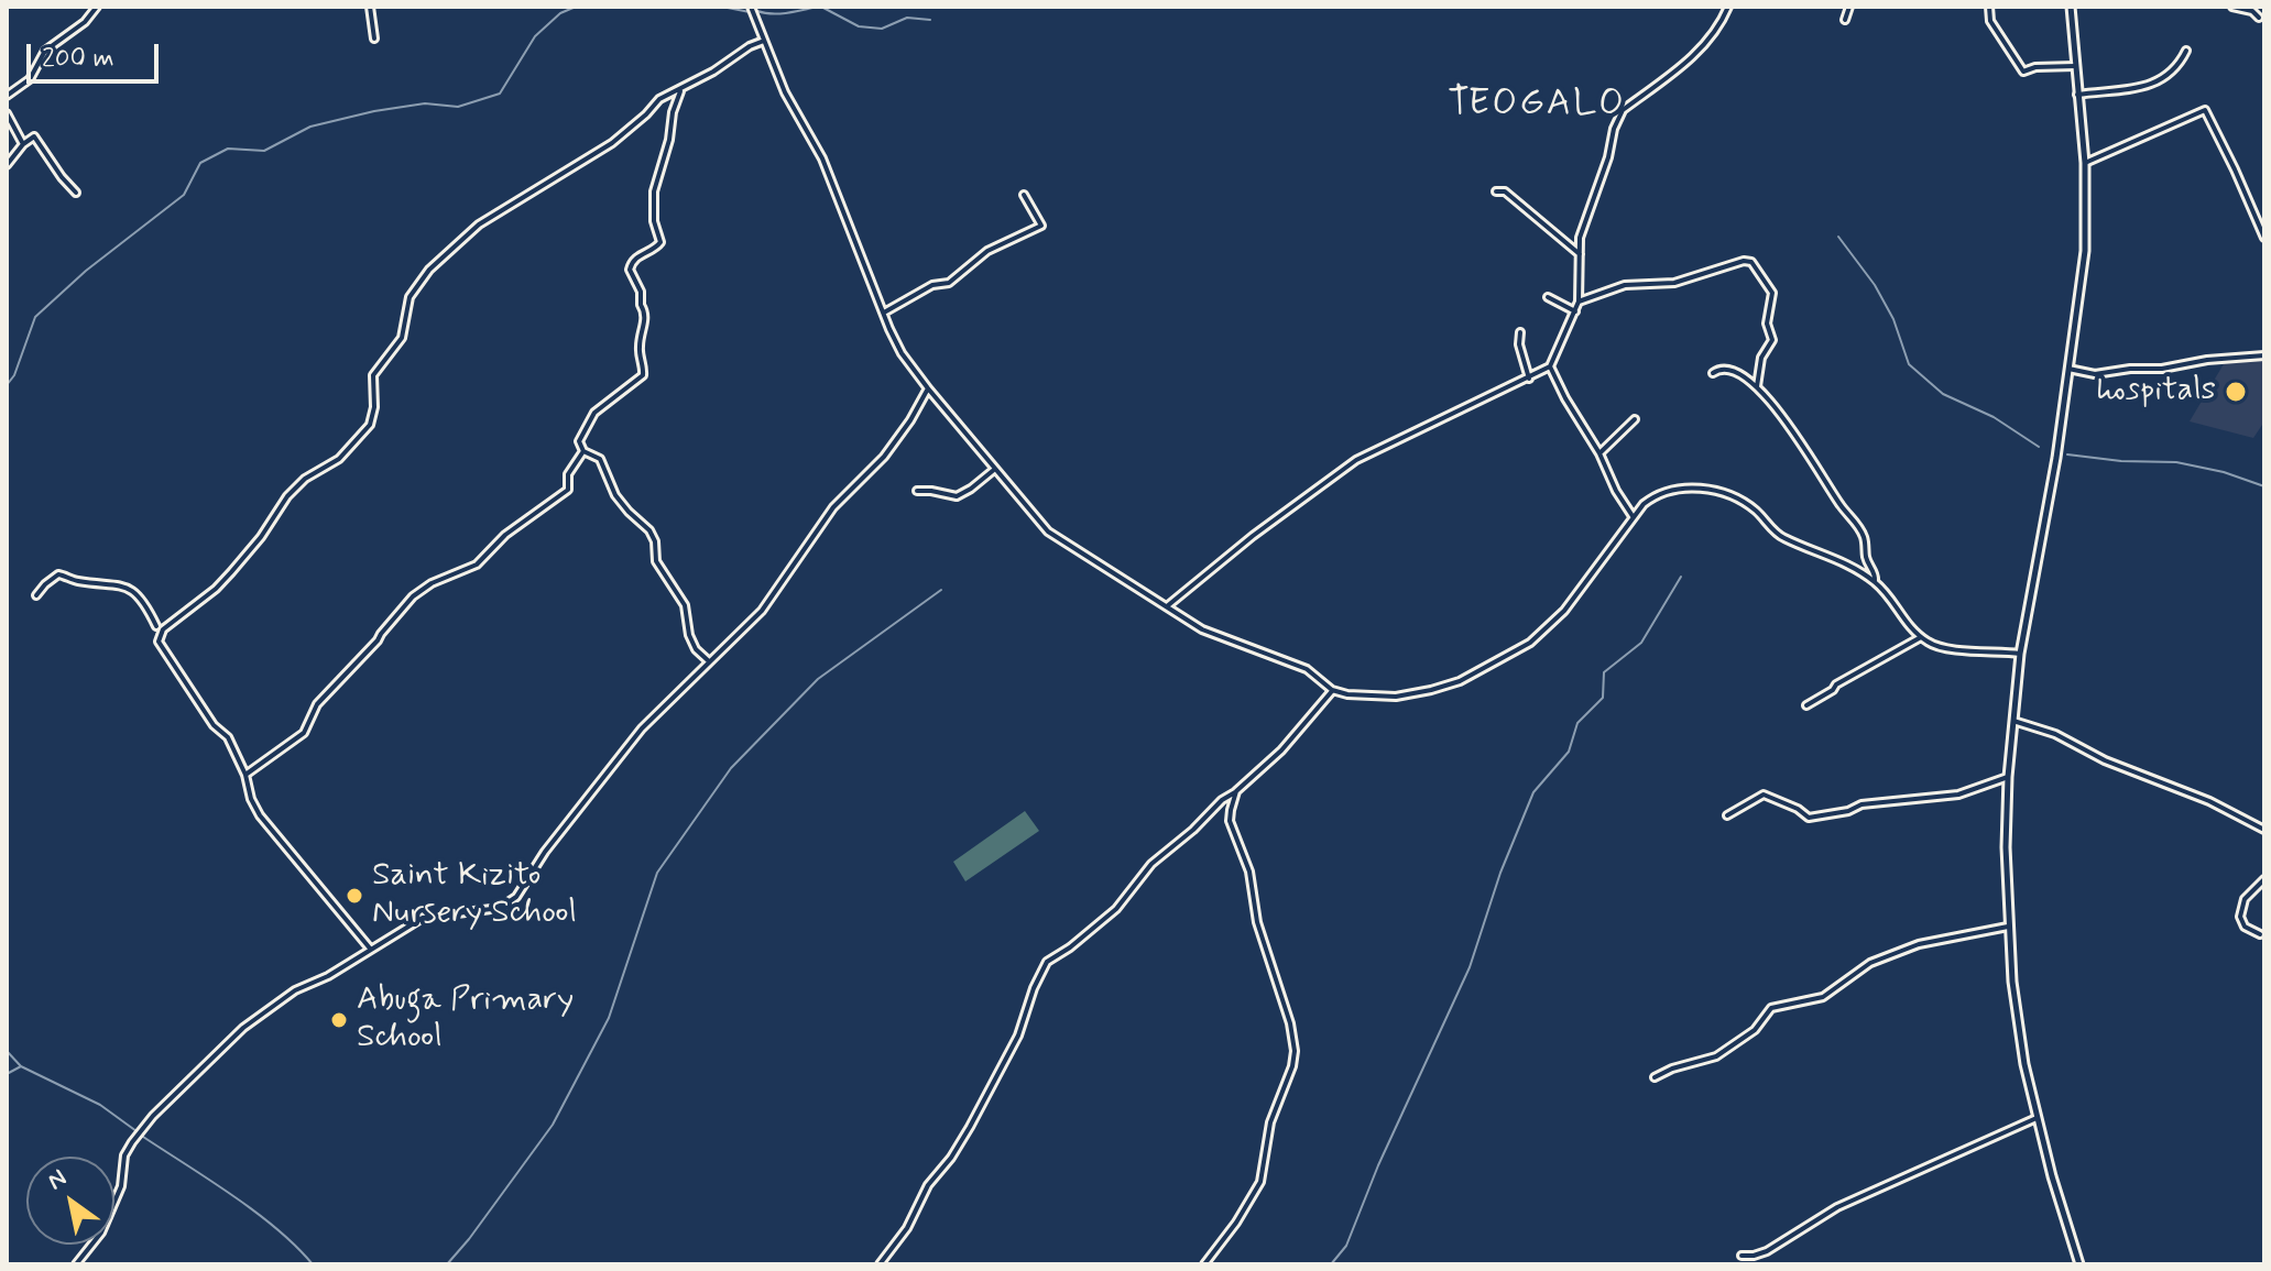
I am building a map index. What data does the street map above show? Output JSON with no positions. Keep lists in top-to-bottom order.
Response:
{
  "districts": ["TEOGALO"],
  "places": ["hospitals", "Saint Kizito Nursery School", "Abuga Primary School"],
  "scale_bar": "200 m",
  "north": "top left"
}
